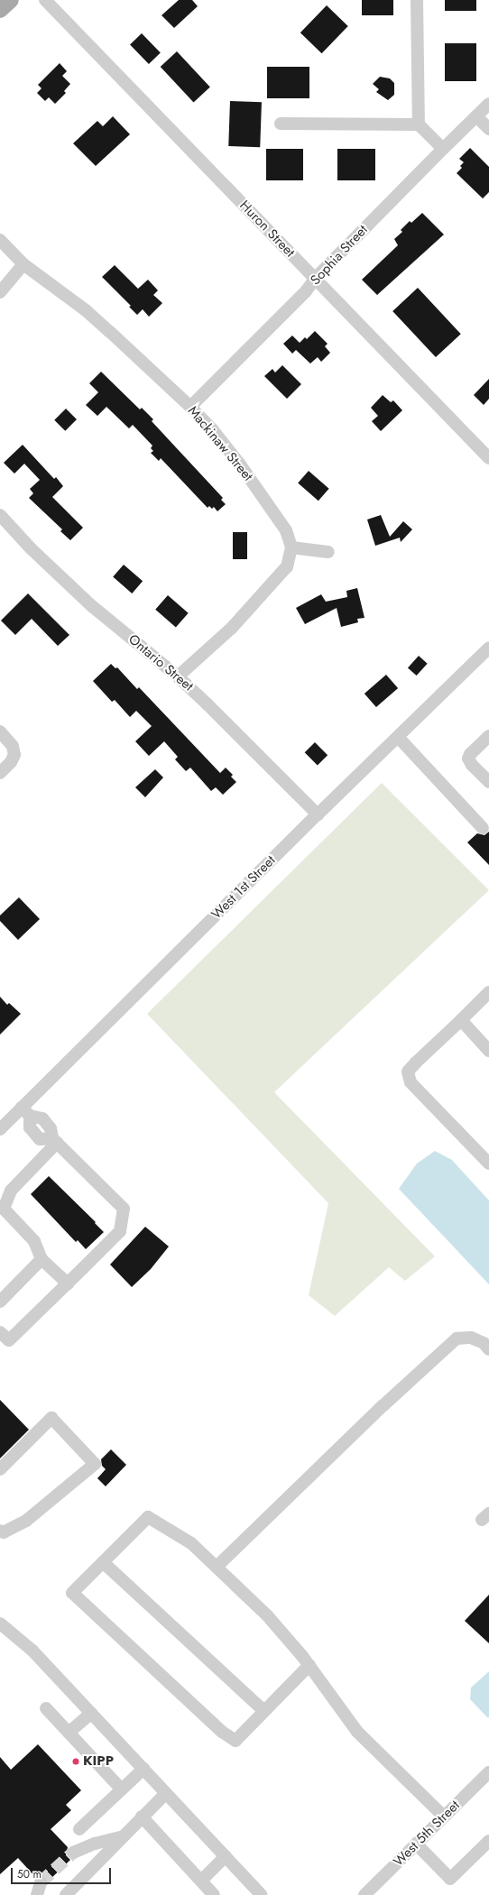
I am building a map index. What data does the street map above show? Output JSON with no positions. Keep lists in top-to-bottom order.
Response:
{
  "streets": {
    "street": [
      "Huron Street",
      "Sophia Street",
      "Mackinaw Street",
      "Ontario Street",
      "West 1st Street",
      "West 5th Street"
    ]
  },
  "crossings": [
    ["Huron Street", "Sophia Street"],
    ["Sophia Street", "Mackinaw Street"],
    ["Ontario Street", "West 1st Street"]
  ],
  "places": ["KIPP"],
  "scale_bar": "50 m"
}
